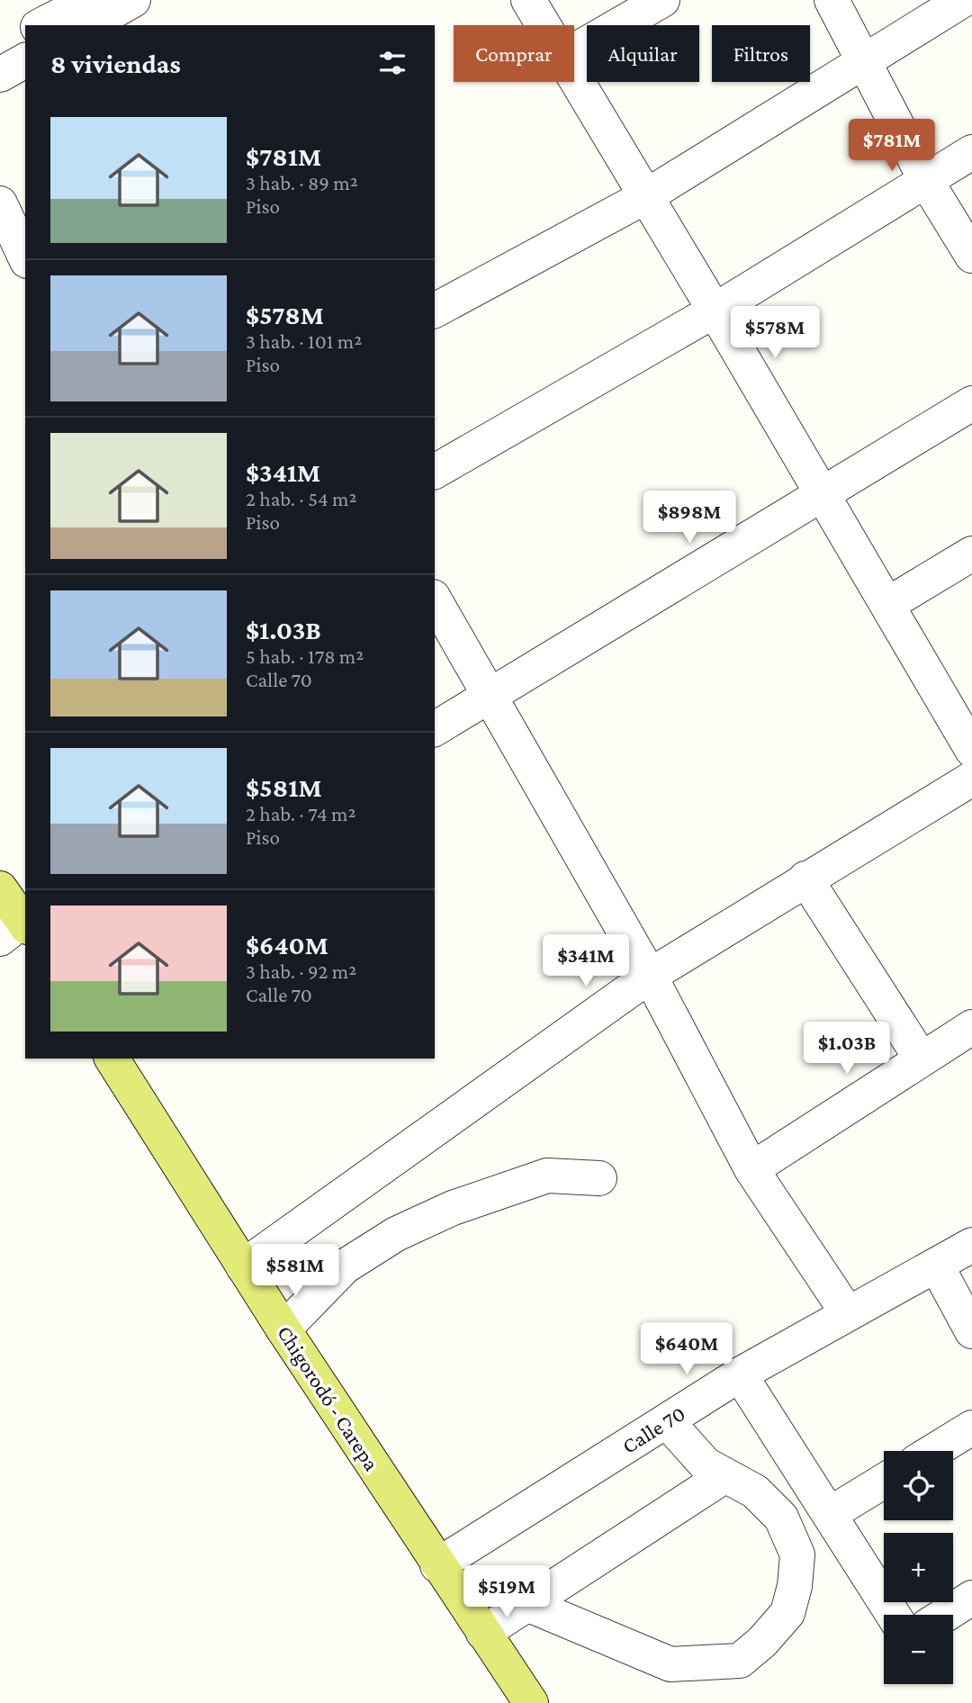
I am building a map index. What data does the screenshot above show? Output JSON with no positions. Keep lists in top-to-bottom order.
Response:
{
  "streets": {
    "main road": ["Chigorodó - Carepa"],
    "street": ["Calle 70"]
  },
  "crossings": [
    ["Chigorodó - Carepa", "Calle 70"]
  ],
  "page": {
    "chip": ["Comprar", "Alquilar", "Filtros"],
    "heading": "8 viviendas",
    "list": [
      {
        "name": "$781M",
        "note": "3 hab. · 89 m² · Piso"
      },
      {
        "name": "$578M",
        "note": "3 hab. · 101 m² · Piso"
      },
      {
        "name": "$341M",
        "note": "2 hab. · 54 m² · Piso"
      },
      {
        "name": "$1.03B",
        "note": "5 hab. · 178 m² · Calle 70"
      },
      {
        "name": "$581M",
        "note": "2 hab. · 74 m² · Piso"
      },
      {
        "name": "$640M",
        "note": "3 hab. · 92 m² · Calle 70"
      }
    ],
    "price": [
      "$781M",
      "$578M",
      "$898M",
      "$341M",
      "$1.03B",
      "$581M",
      "$640M",
      "$519M"
    ],
    "map_buttons": ["+", "−"]
  }
}
